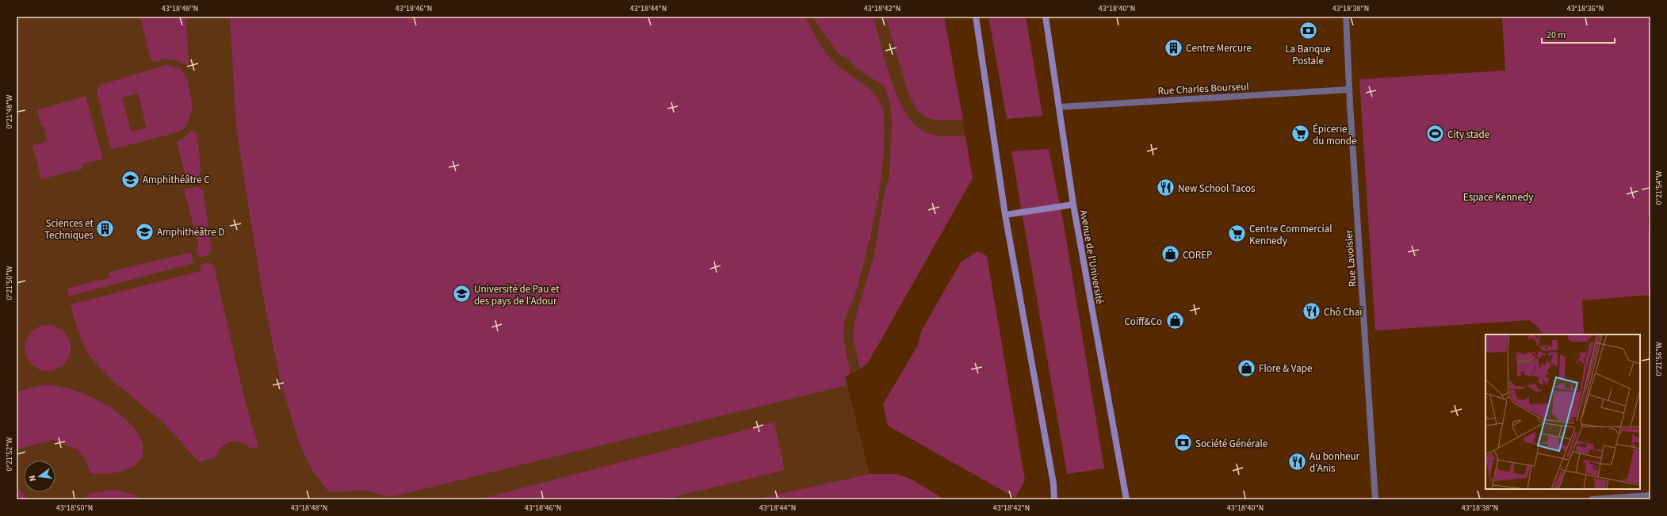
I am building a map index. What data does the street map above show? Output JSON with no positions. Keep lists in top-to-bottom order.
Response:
{
  "streets": {
    "main road": ["Avenue de l'Université"],
    "street": ["Rue Charles Bourseul", "Rue Lavoisier"]
  },
  "crossings": [
    ["Rue Charles Bourseul", "Avenue de l'Université"],
    ["Rue Charles Bourseul", "Rue Lavoisier"]
  ],
  "parks": ["Espace Kennedy"],
  "places": {
    "bank": ["La Banque Postale", "Société Générale"],
    "building": ["Centre Mercure", "Sciences et Techniques"],
    "supermarket": ["Épicerie du monde", "Centre Commercial Kennedy"],
    "sports": ["City stade"],
    "school or university": ["Amphithéâtre C", "Amphithéâtre D", "Université de Pau et des pays de l'Adour"],
    "restaurant": ["New School Tacos", "Chô Chaï", "Au bonheur d'Anis"],
    "shop": ["COREP", "Coiff&Co", "Flore & Vape"]
  },
  "scale_bar": "20 m",
  "north": "left",
  "coordinates": [
    "43°18'48\"N",
    "43°18'46\"N",
    "43°18'44\"N",
    "43°18'42\"N",
    "43°18'40\"N",
    "43°18'38\"N",
    "43°18'36\"N",
    "0°21'48\"W",
    "0°21'54\"W",
    "0°21'50\"W",
    "0°21'56\"W",
    "0°21'52\"W",
    "43°18'50\"N"
  ]
}
